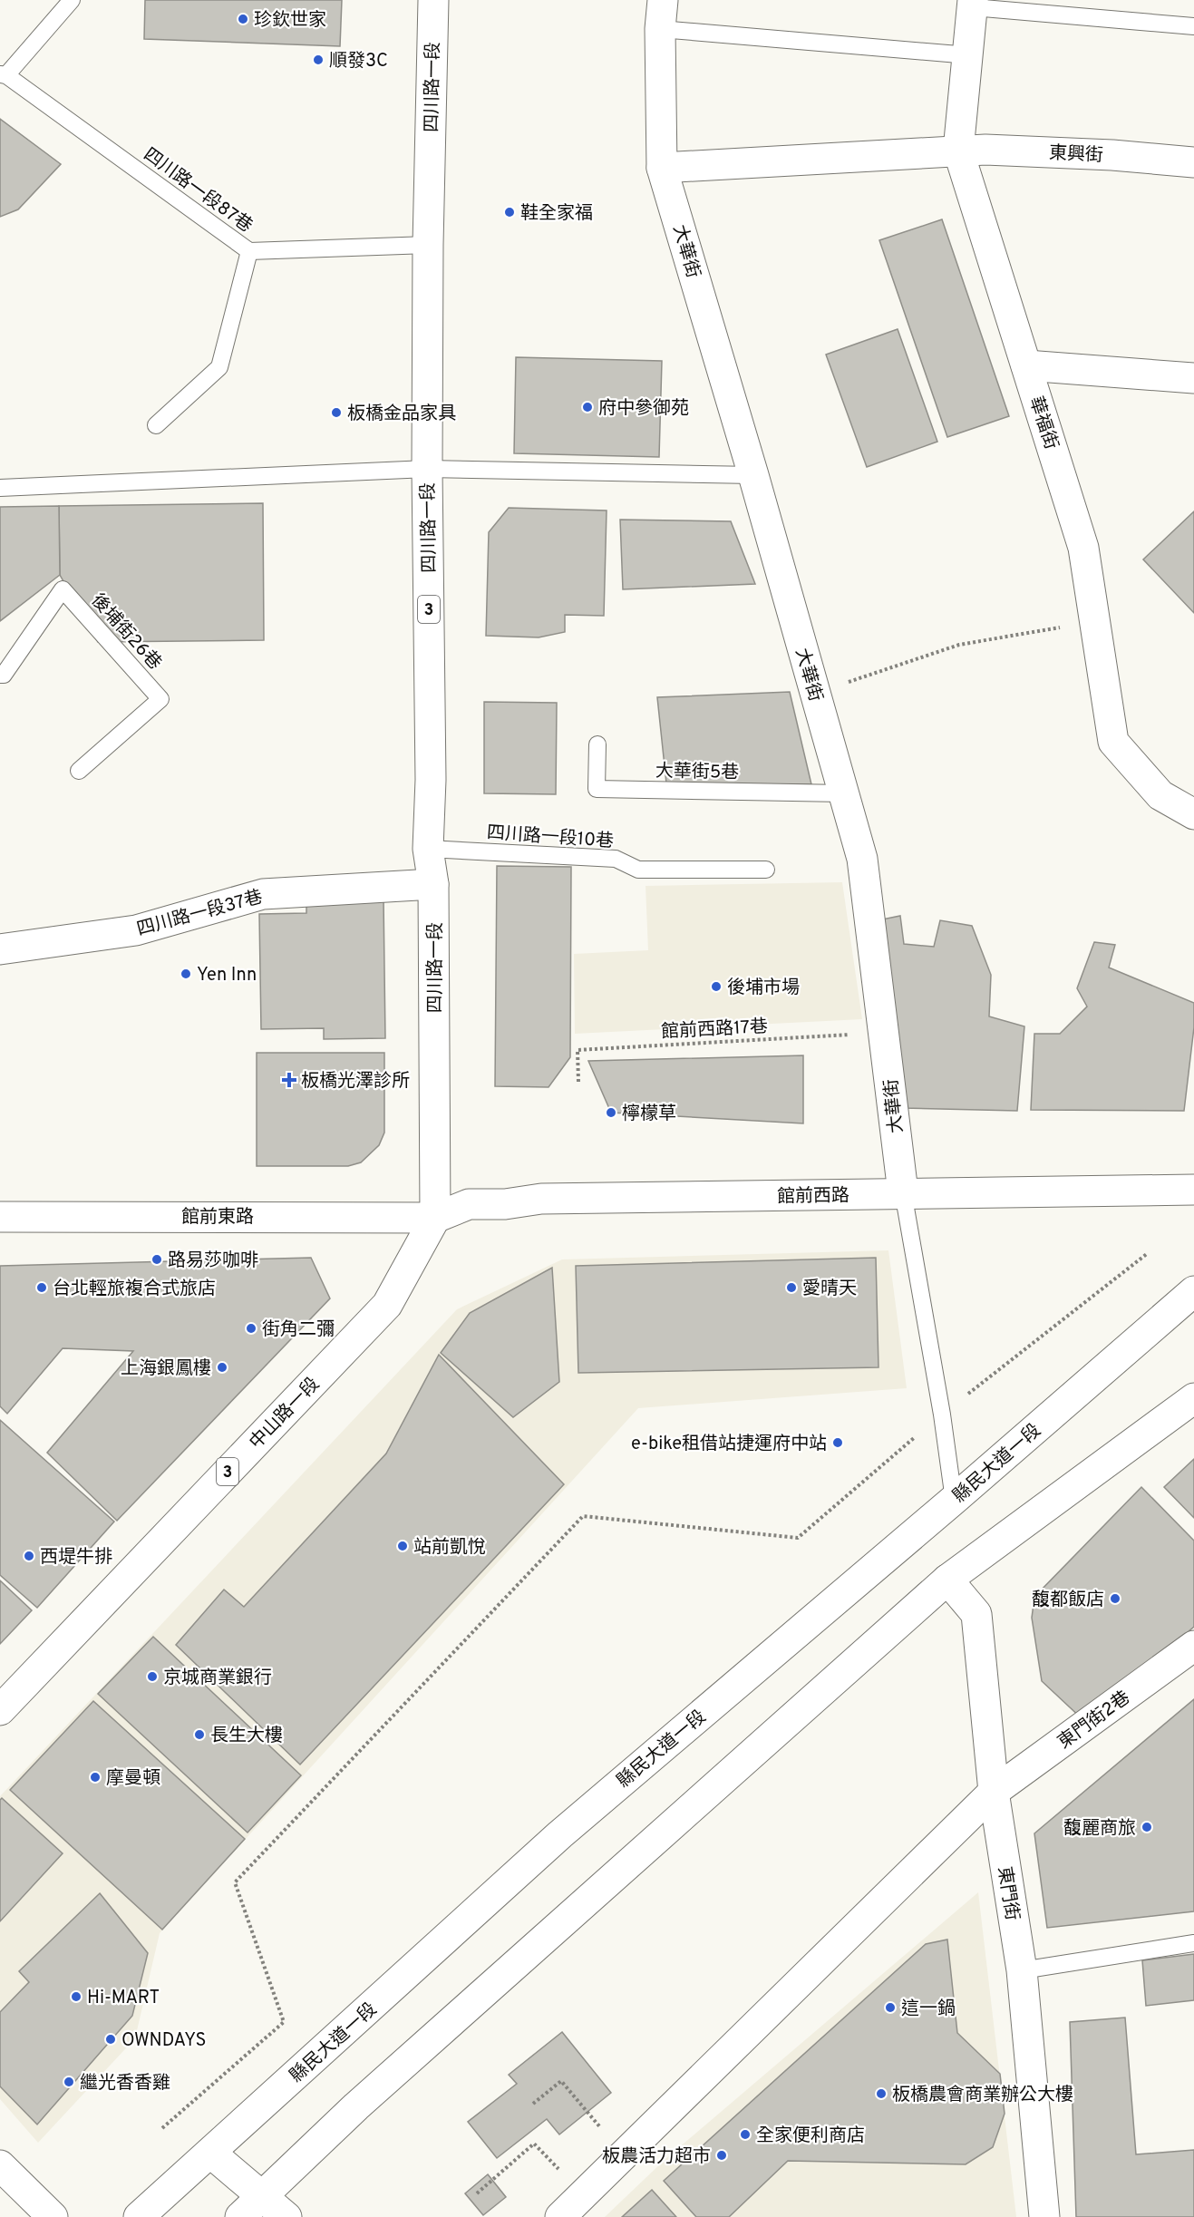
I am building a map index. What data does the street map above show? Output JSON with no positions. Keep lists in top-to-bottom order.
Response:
{
  "streets": {
    "street": [
      "四川路一段",
      "東興街",
      "大華街",
      "華福街",
      "3",
      "四川路一段37巷",
      "館前西路",
      "館前東路",
      "中山路一段",
      "縣民大道一段",
      "東門街2巷",
      "東門街"
    ],
    "lane": [
      "四川路一段87巷",
      "後埔街26巷",
      "大華街5巷",
      "四川路一段10巷"
    ],
    "path": ["館前西路17巷"]
  },
  "crossings": [
    ["四川路一段", "四川路一段87巷"],
    ["四川路一段", "四川路一段10巷"],
    ["四川路一段", "四川路一段37巷"],
    ["四川路一段", "館前西路"],
    ["四川路一段", "館前東路"],
    ["四川路一段", "中山路一段"],
    ["東興街", "華福街"],
    ["大華街", "大華街5巷"],
    ["大華街", "館前西路17巷"],
    ["大華街", "館前西路"],
    ["館前西路", "館前東路"],
    ["館前西路", "中山路一段"],
    ["館前東路", "中山路一段"],
    ["東門街2巷", "東門街"]
  ],
  "places": {
    "other": [
      "珍欽世家",
      "順發3C",
      "鞋全家福",
      "府中參御苑",
      "板橋金品家具",
      "Yen Inn",
      "後埔市場",
      "檸檬草",
      "路易莎咖啡",
      "台北輕旅複合式旅店",
      "愛晴天",
      "街角二彌",
      "上海銀鳳樓",
      "e-bike租借站捷運府中站",
      "站前凱悅",
      "西堤牛排",
      "馥都飯店",
      "京城商業銀行",
      "長生大樓",
      "摩曼頓",
      "馥麗商旅",
      "Hi-MART",
      "這一鍋",
      "OWNDAYS",
      "繼光香香雞",
      "板橋農會商業辦公大樓",
      "全家便利商店",
      "板農活力超市"
    ],
    "health": ["板橋光澤診所"]
  }
}
